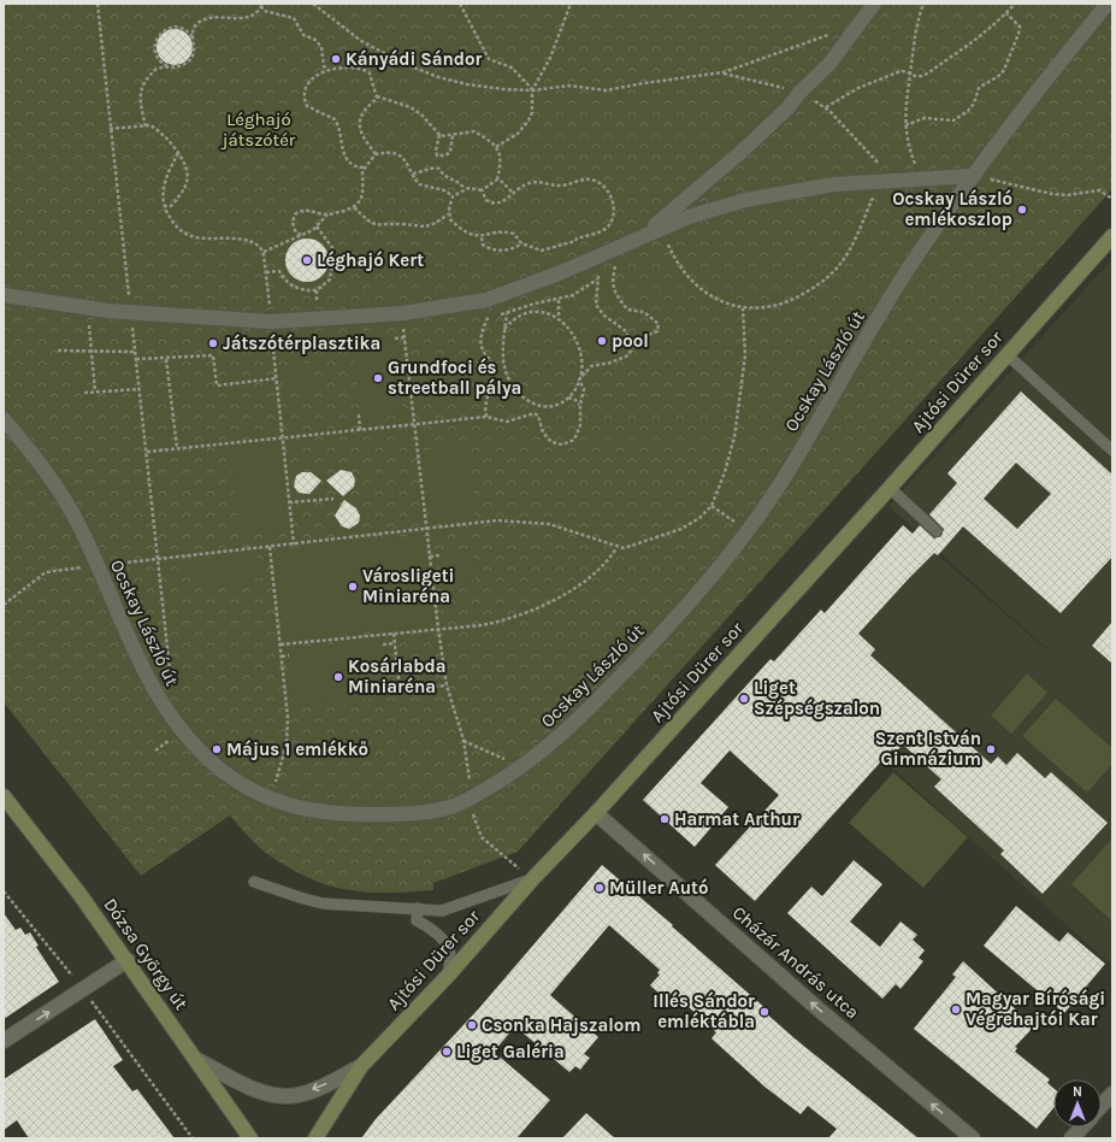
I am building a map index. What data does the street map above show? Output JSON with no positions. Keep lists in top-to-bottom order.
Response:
{
  "streets": {
    "street": [
      "Ocskay László út",
      "Ajtósi Dürer sor",
      "Dózsa György út",
      "Cházár András utca"
    ]
  },
  "crossings": [
    ["Ajtósi Dürer sor", "Cházár András utca"]
  ],
  "one_way": ["Cházár András utca"],
  "parks": ["Léghajó játszótér"],
  "places": [
    "Kányádi Sándor",
    "Ocskay László emlékoszlop",
    "Léghajó Kert",
    "pool",
    "Játszótérplasztika",
    "Grundfoci és streetball pálya",
    "Városligeti Miniaréna",
    "Kosárlabda Miniaréna",
    "Liget Szépségszalon",
    "Május 1 emlékkő",
    "Szent István Gimnázium",
    "Harmat Arthur",
    "Müller Autó",
    "Magyar Bírósági Végrehajtói Kar",
    "Illés Sándor emléktábla",
    "Csonka Hajszalom",
    "Liget Galéria"
  ],
  "north": "top"
}
